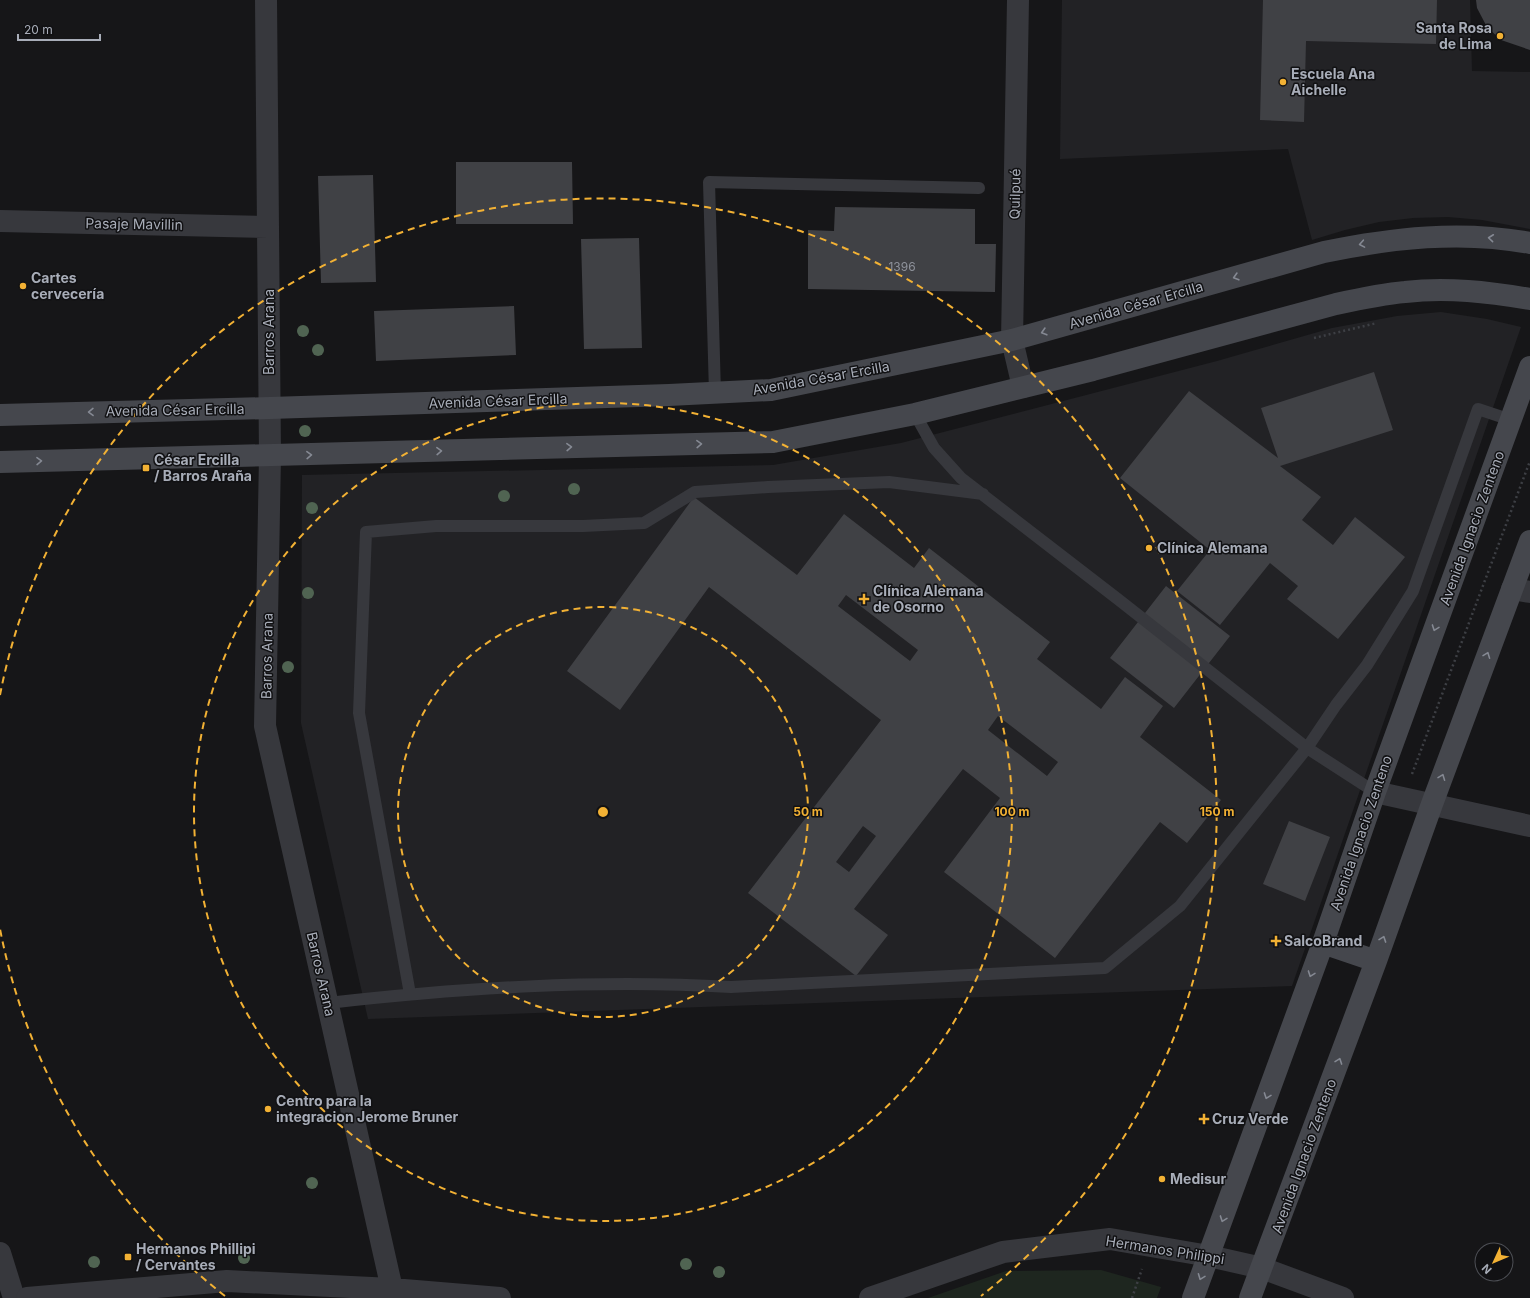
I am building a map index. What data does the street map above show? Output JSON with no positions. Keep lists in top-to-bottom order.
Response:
{
  "streets": {
    "main road": ["Avenida César Ercilla", "Avenida Ignacio Zenteno"],
    "street": [
      "Quilpué",
      "Pasaje Mavillin",
      "Barros Arana",
      "Hermanos Philippi"
    ]
  },
  "crossings": [
    ["Quilpué", "Avenida César Ercilla"],
    ["Pasaje Mavillin", "Barros Arana"],
    ["Avenida César Ercilla", "Barros Arana"],
    ["Avenida Ignacio Zenteno", "Hermanos Philippi"]
  ],
  "places": {
    "other": [
      "Santa Rosa de Lima",
      "Escuela Ana Aichelle",
      "Cartes cervecería",
      "Clínica Alemana",
      "Centro para la integracion Jerome Bruner",
      "Medisur"
    ],
    "transit": ["César Ercilla / Barros Araña", "Hermanos Phillipi / Cervantes"],
    "health": ["Clínica Alemana de Osorno", "SalcoBrand", "Cruz Verde"]
  },
  "house_numbers": ["1396"],
  "scale_bar": "20 m",
  "north": "bottom left",
  "rings": ["50 m", "100 m", "150 m"]
}
